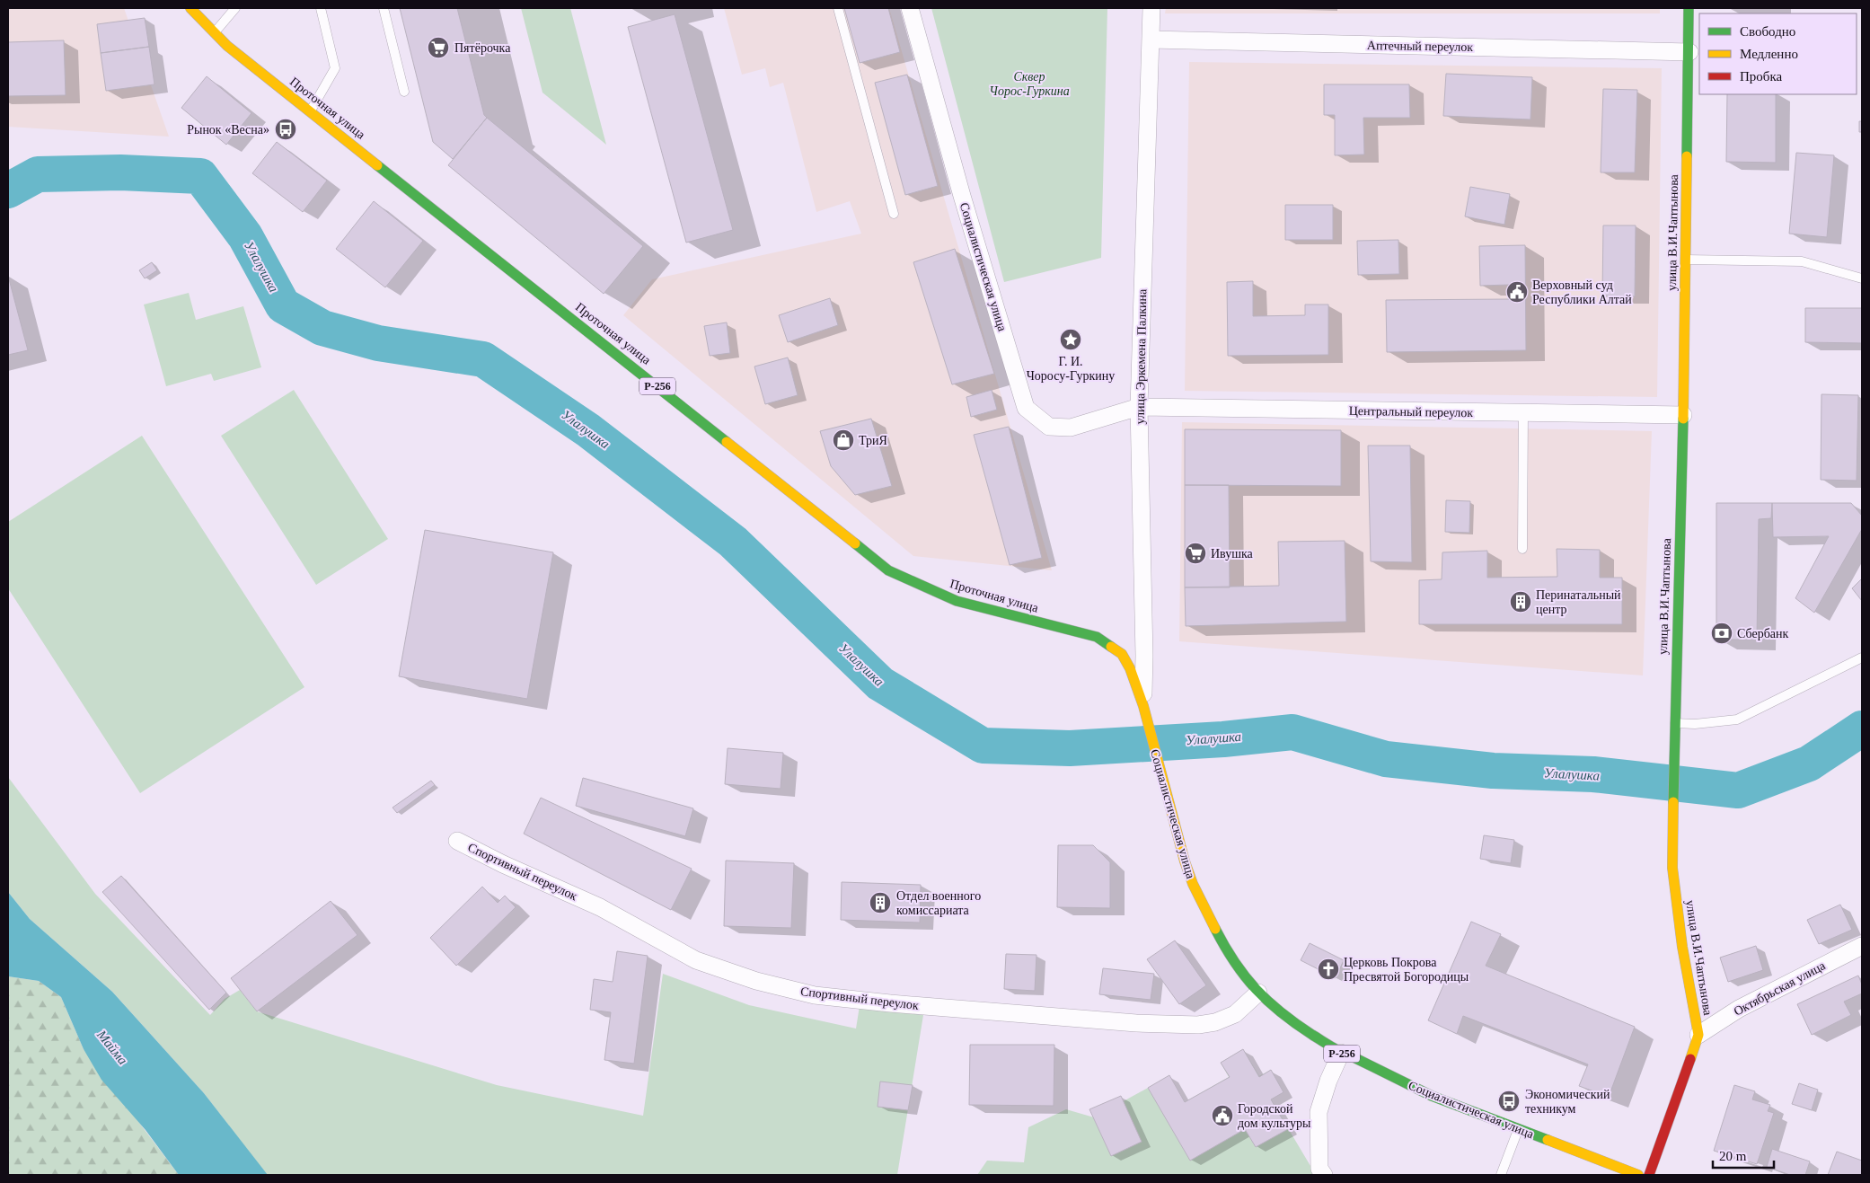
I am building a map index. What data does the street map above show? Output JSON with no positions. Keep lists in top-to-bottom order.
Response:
{
  "streets": {
    "main road": [
      "Проточная улица",
      "улица В.И.Чаптынова",
      "Социалистическая улица",
      "Р-256"
    ],
    "street": [
      "Аптечный переулок",
      "улица Эркемена Палкина",
      "Центральный переулок",
      "Спортивный переулок",
      "Октябрьская улица"
    ]
  },
  "crossings": [
    ["Аптечный переулок", "улица В.И.Чаптынова"],
    ["Аптечный переулок", "улица Эркемена Палкина"],
    ["Проточная улица", "Социалистическая улица"],
    ["Проточная улица", "улица Эркемена Палкина"],
    ["улица В.И.Чаптынова", "Центральный переулок"],
    ["улица В.И.Чаптынова", "Октябрьская улица"],
    ["Социалистическая улица", "улица Эркемена Палкина"],
    ["Социалистическая улица", "Центральный переулок"],
    ["Социалистическая улица", "Спортивный переулок"],
    ["улица Эркемена Палкина", "Центральный переулок"]
  ],
  "water": ["Улалушка", "Майма"],
  "parks": ["Сквер Чорос-Гуркина"],
  "places": {
    "supermarket": ["Пятёрочка", "Ивушка"],
    "bus stop": ["Рынок «Весна»", "Экономический техникум"],
    "public building": ["Верховный суд Республики Алтай", "Городской дом культуры"],
    "place": ["Г. И. Чоросу-Гуркину"],
    "shop": ["ТриЯ"],
    "building": ["Перинатальный центр", "Отдел военного комиссариата"],
    "bank": ["Сбербанк"],
    "church": ["Церковь Покрова Пресвятой Богородицы"]
  },
  "legend": ["Свободно", "Медленно", "Пробка"],
  "scale_bar": "20 m"
}
